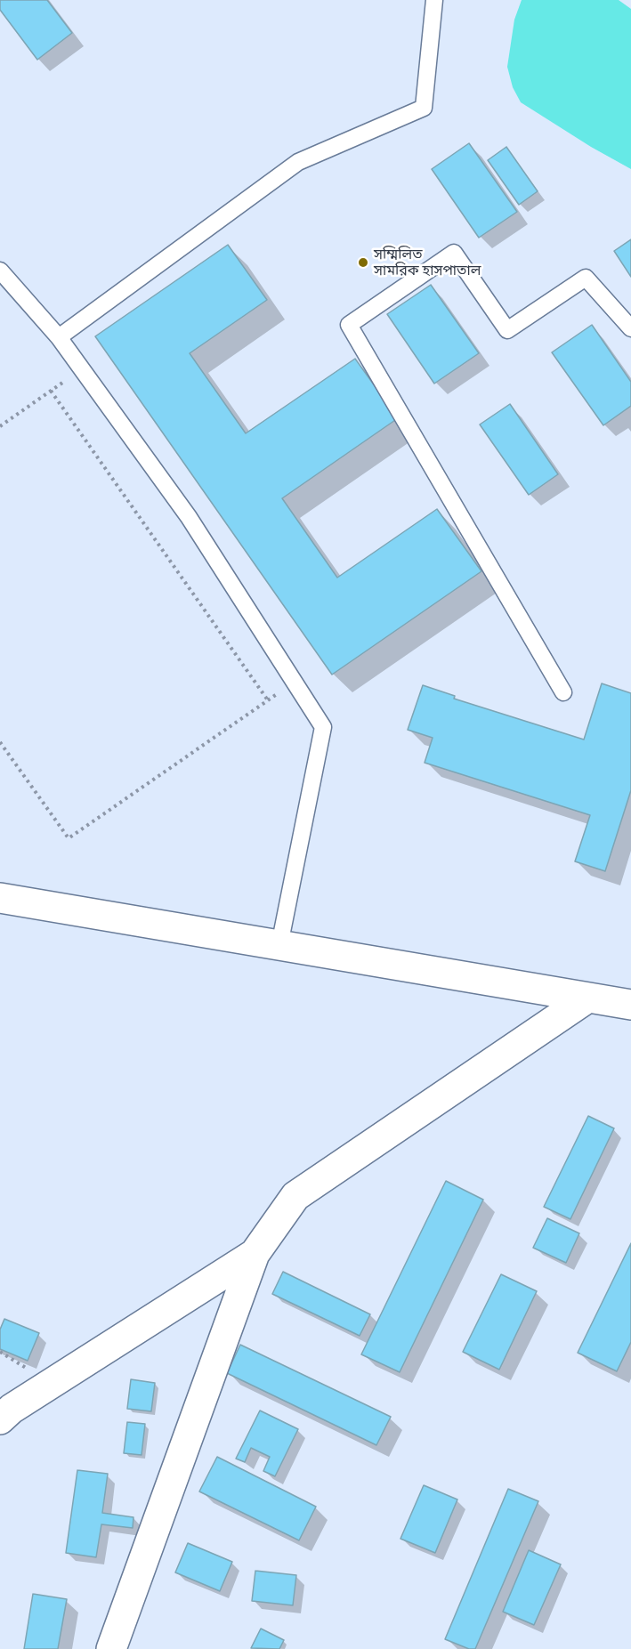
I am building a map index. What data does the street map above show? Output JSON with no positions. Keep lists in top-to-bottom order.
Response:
{
  "places": ["সম্মিলিত সামরিক হাসপাতাল"]
}
